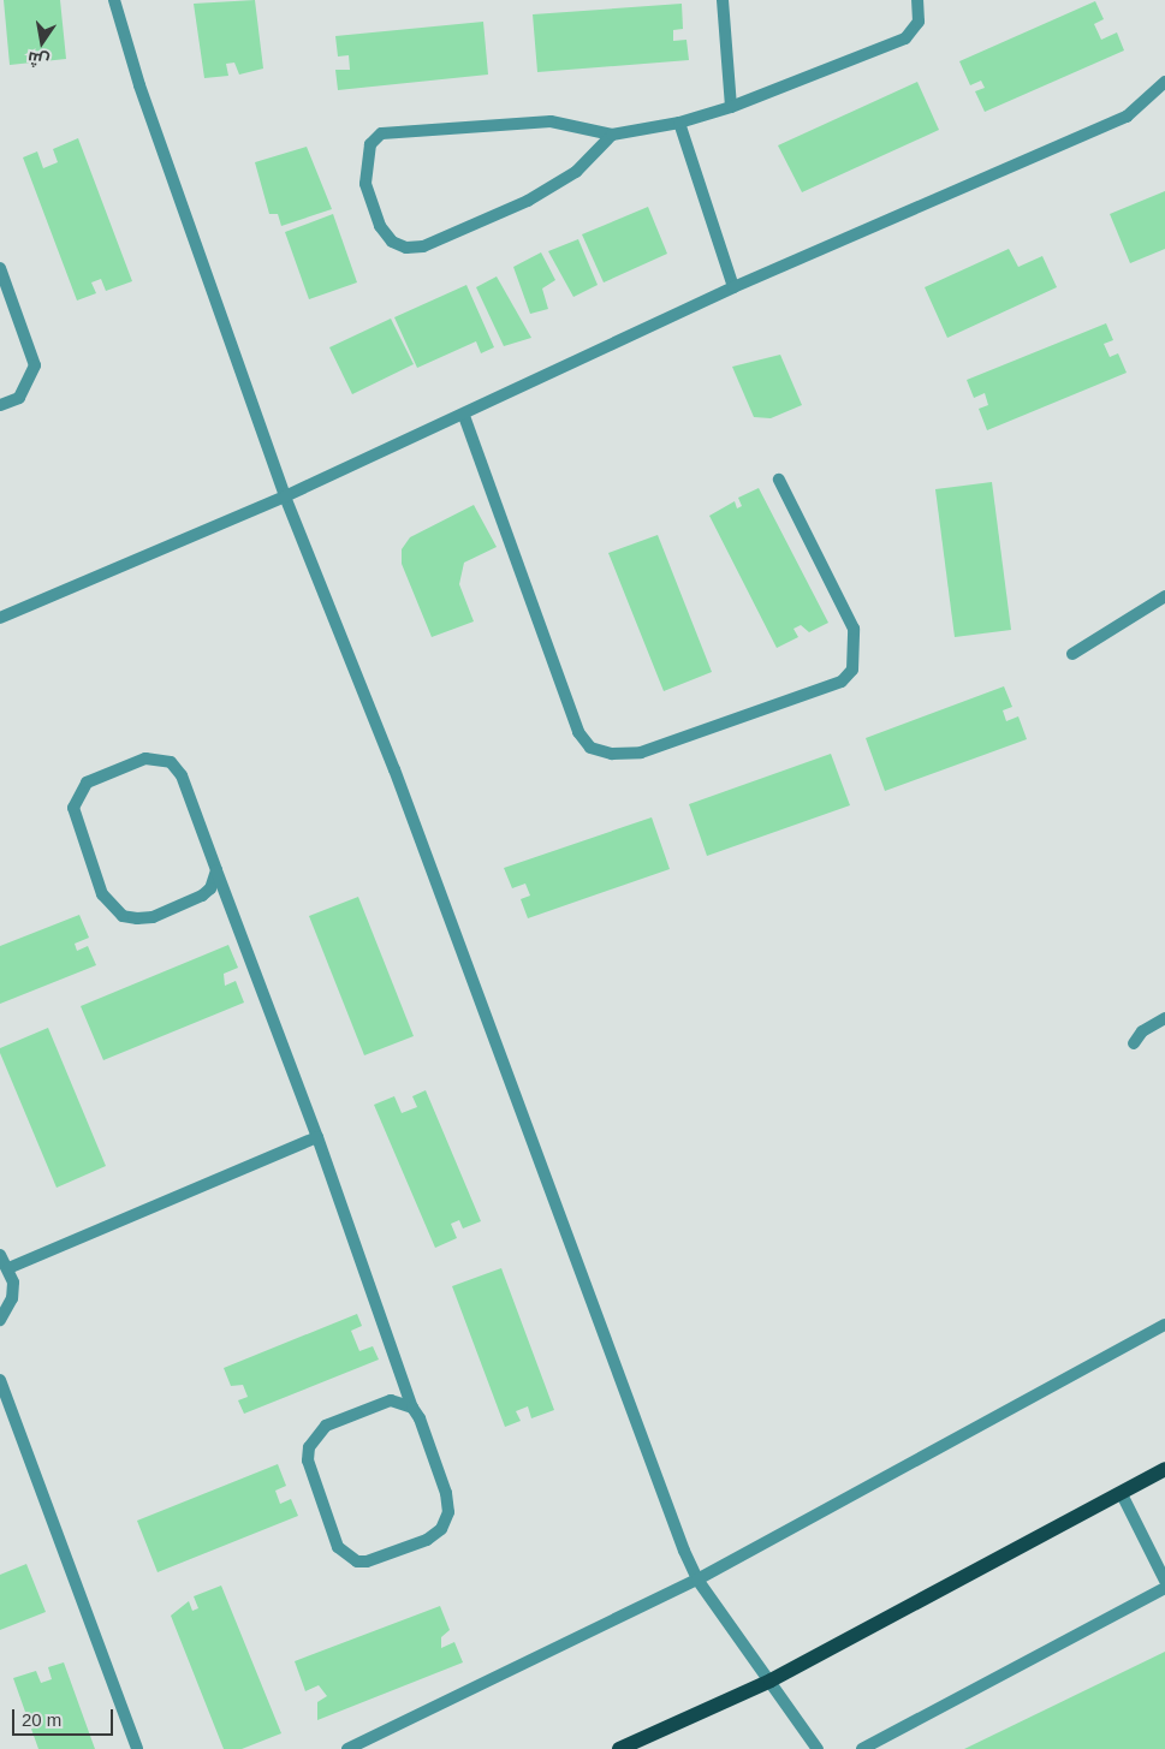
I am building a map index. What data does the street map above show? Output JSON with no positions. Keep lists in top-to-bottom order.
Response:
{
  "scale_bar": "20 m",
  "north": "bottom"
}
